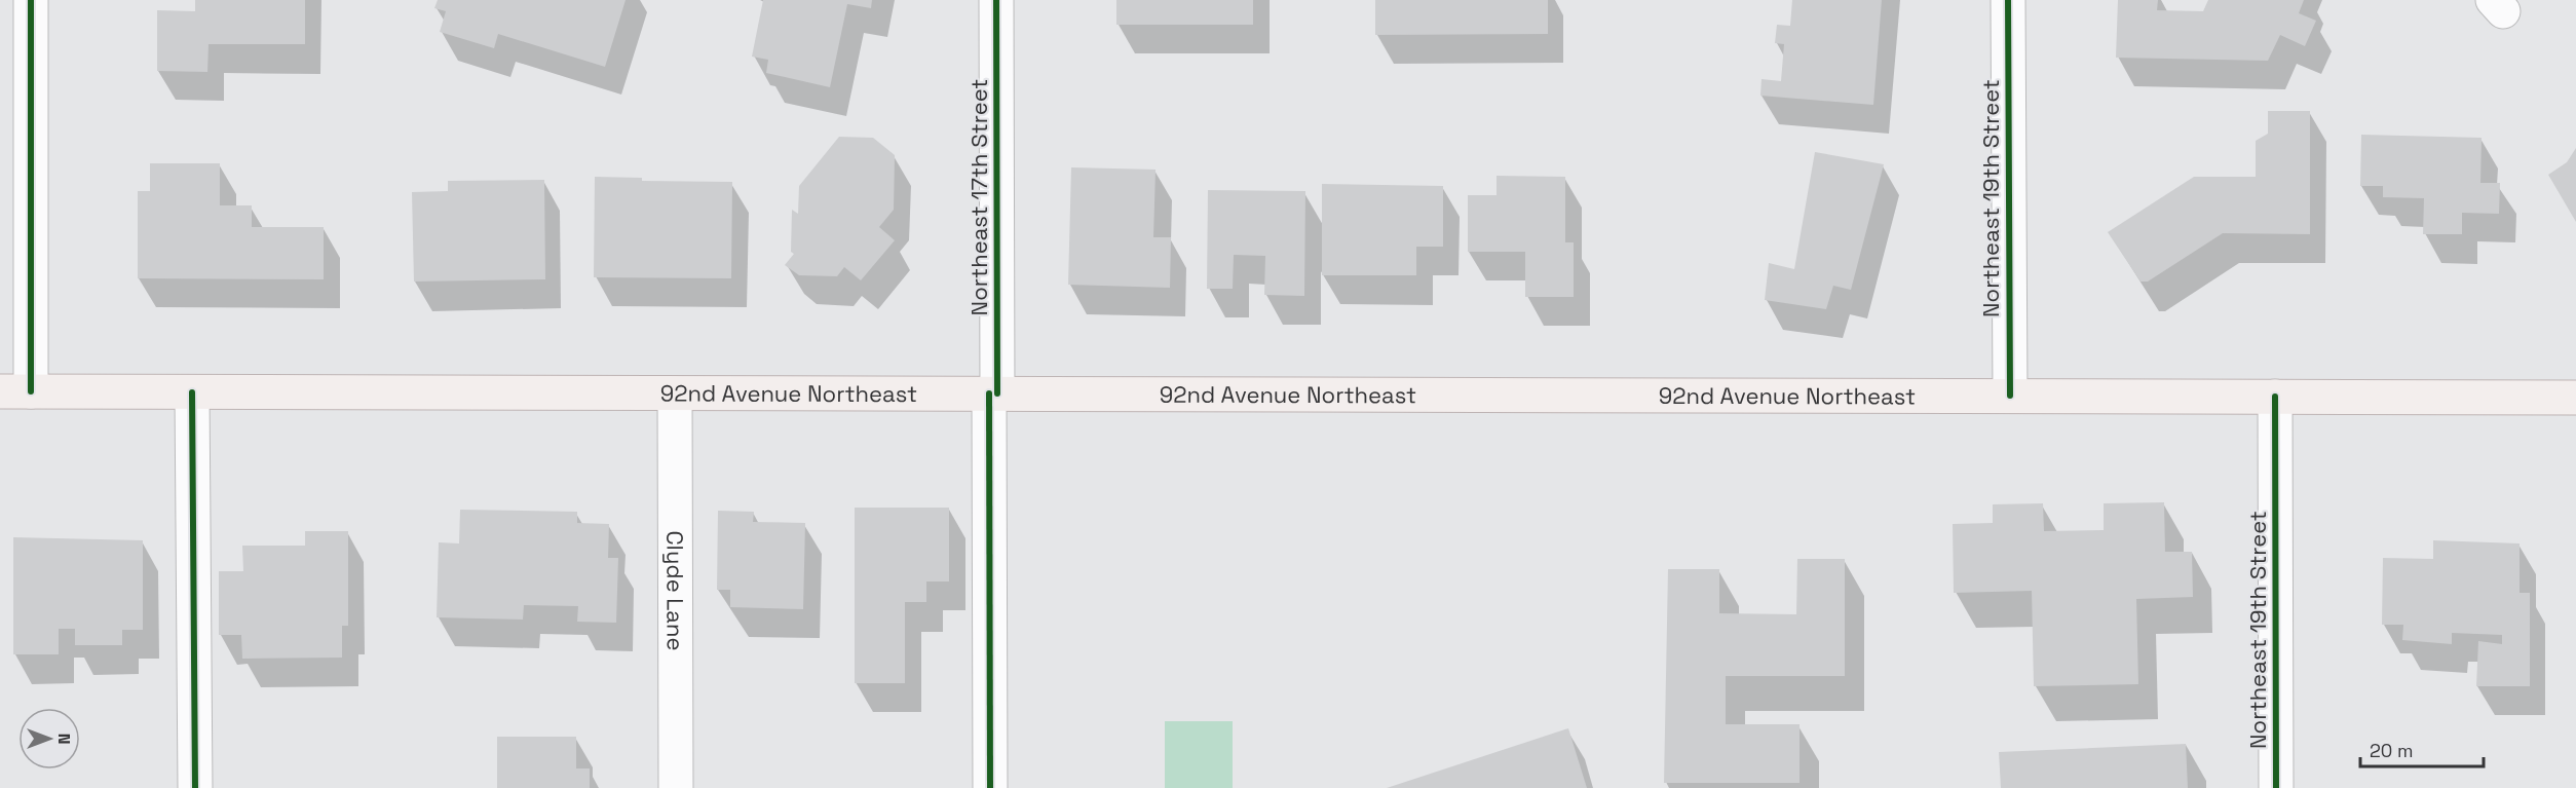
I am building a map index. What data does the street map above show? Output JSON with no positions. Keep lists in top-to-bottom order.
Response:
{
  "streets": {
    "main road": ["92nd Avenue Northeast"],
    "street": ["Northeast 17th Street", "Northeast 19th Street", "Clyde Lane"]
  },
  "crossings": [
    ["Northeast 17th Street", "92nd Avenue Northeast"],
    ["Northeast 19th Street", "92nd Avenue Northeast"],
    ["92nd Avenue Northeast", "Clyde Lane"]
  ],
  "scale_bar": "20 m",
  "north": "right"
}
